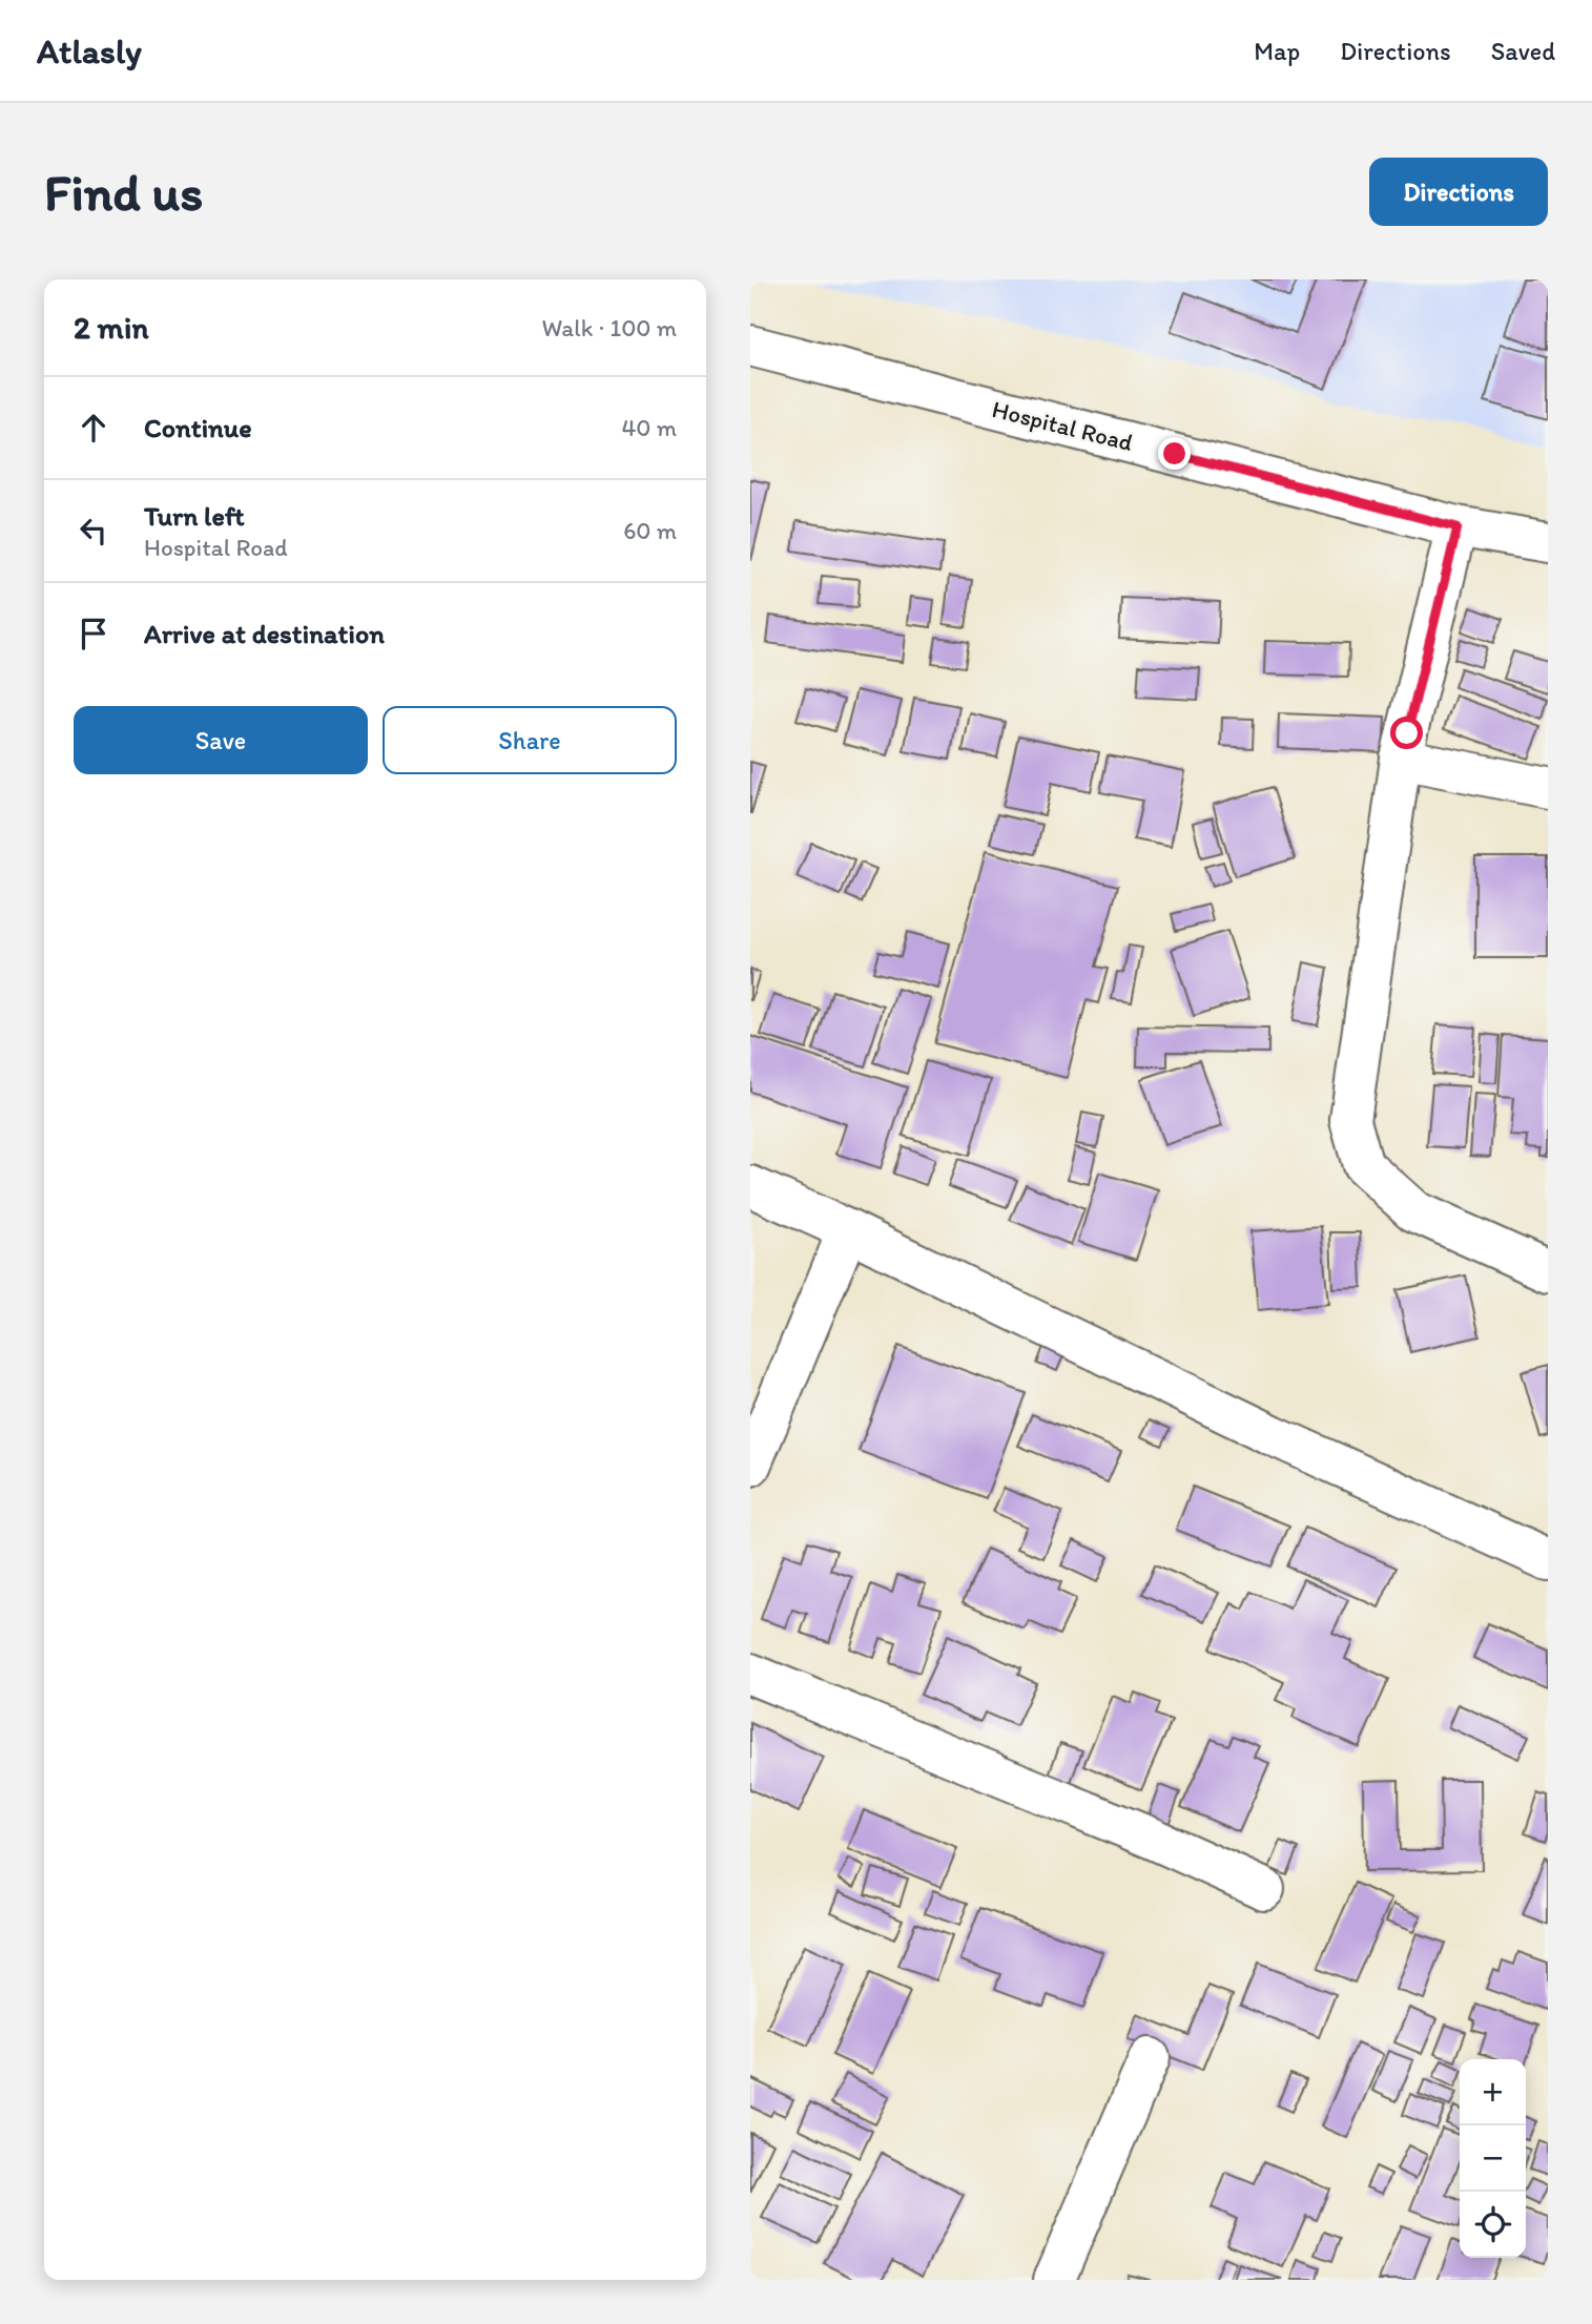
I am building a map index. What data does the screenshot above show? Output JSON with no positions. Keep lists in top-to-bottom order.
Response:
{
  "streets": {
    "street": ["Hospital Road"]
  },
  "page": {
    "header": "Atlasly",
    "nav": ["Map", "Directions", "Saved"],
    "buttons": [
      "Directions",
      ["Save", "Share"]
    ],
    "title": "Find us",
    "heading": ["2 min", "Walk · 100 m"],
    "list": [
      ["Continue", "40 m"],
      ["Turn left", "Hospital Road", "60 m"],
      "Arrive at destination"
    ],
    "map_buttons": ["+", "−"]
  }
}
